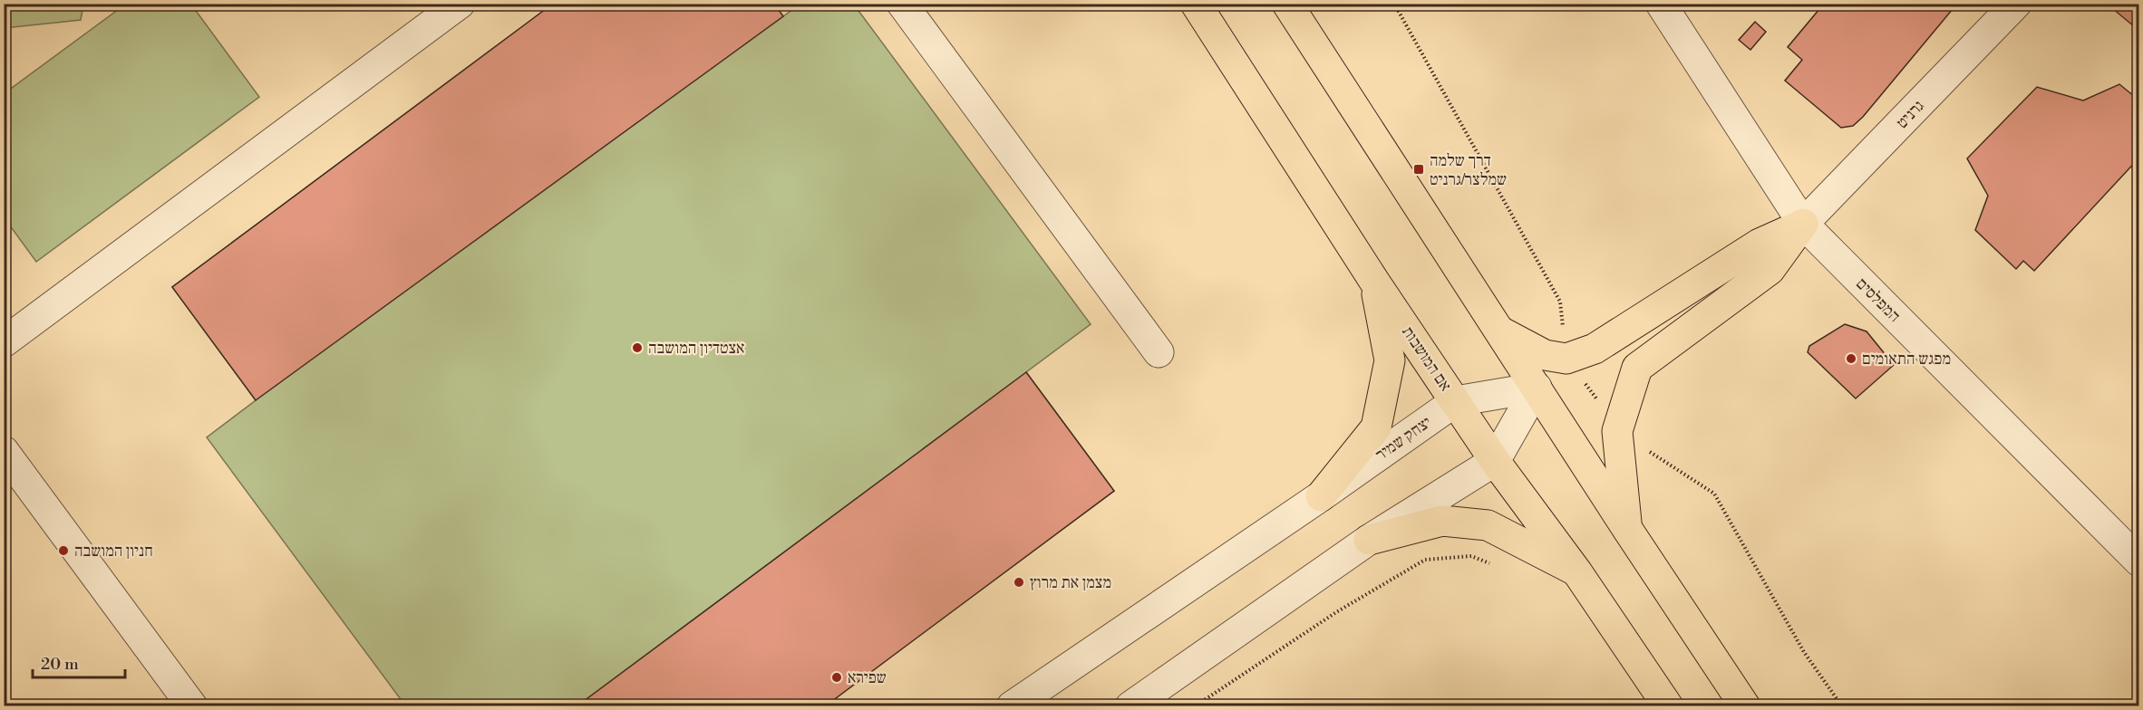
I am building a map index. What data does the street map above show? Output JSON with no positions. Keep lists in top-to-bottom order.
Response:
{
  "streets": {
    "main road": ["אם המושבות"],
    "street": ["גרניט", "המפלסים", "יצחק שמיר"]
  },
  "crossings": [
    ["גרניט", "המפלסים"],
    ["אם המושבות", "יצחק שמיר"]
  ],
  "places": {
    "transit": ["דרך שלמה שמלצר/גרניט"],
    "other": [
      "אצטדיון המושבה",
      "מפגש התאומים",
      "חניון המושבה",
      "מצמן את מרוץ",
      "שפירא"
    ]
  },
  "scale_bar": "20 m"
}
